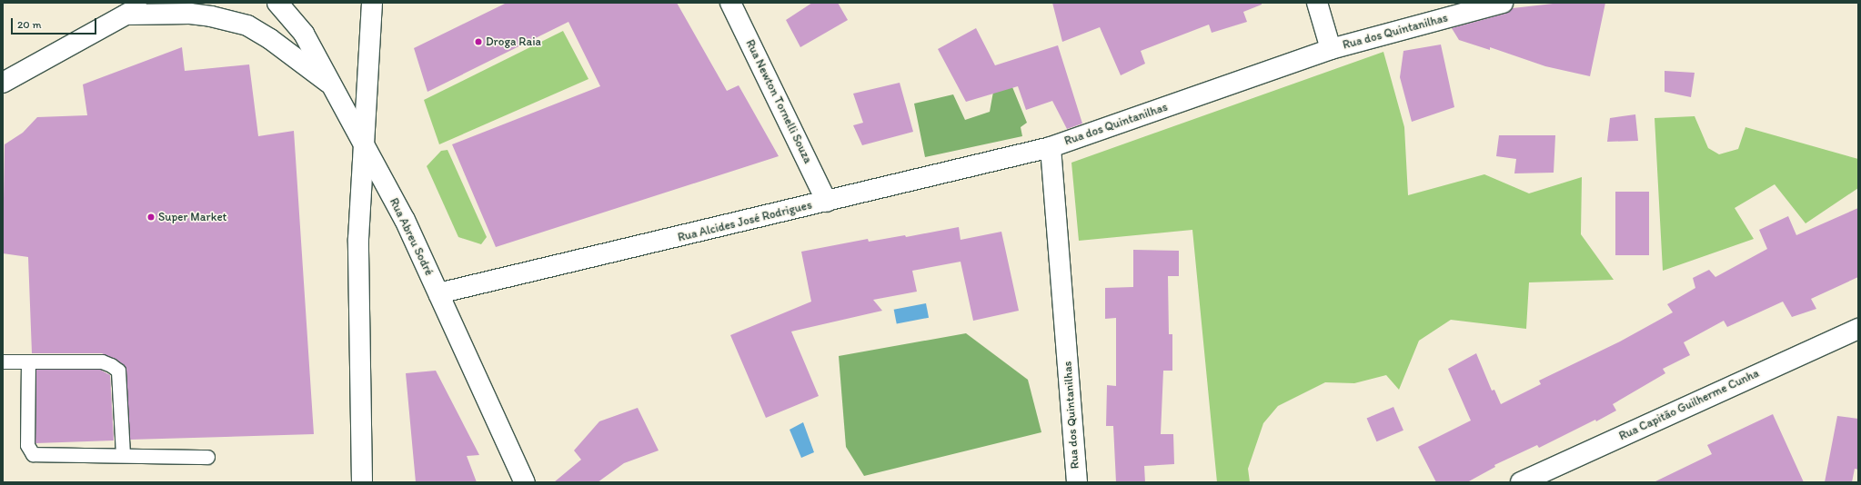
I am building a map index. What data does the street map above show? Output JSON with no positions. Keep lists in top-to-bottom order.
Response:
{
  "streets": {
    "street": [
      "Rua dos Quintanilhas",
      "Rua Newton Tornelli Souza",
      "Rua Alcides José Rodrigues",
      "Rua Abreu Sodré",
      "Rua Capitão Guilherme Cunha"
    ]
  },
  "crossings": [
    ["Rua dos Quintanilhas", "Rua Alcides José Rodrigues"],
    ["Rua Newton Tornelli Souza", "Rua Alcides José Rodrigues"],
    ["Rua Alcides José Rodrigues", "Rua Abreu Sodré"]
  ],
  "places": ["Droga Raia", "Super Market"],
  "scale_bar": "20 m"
}
